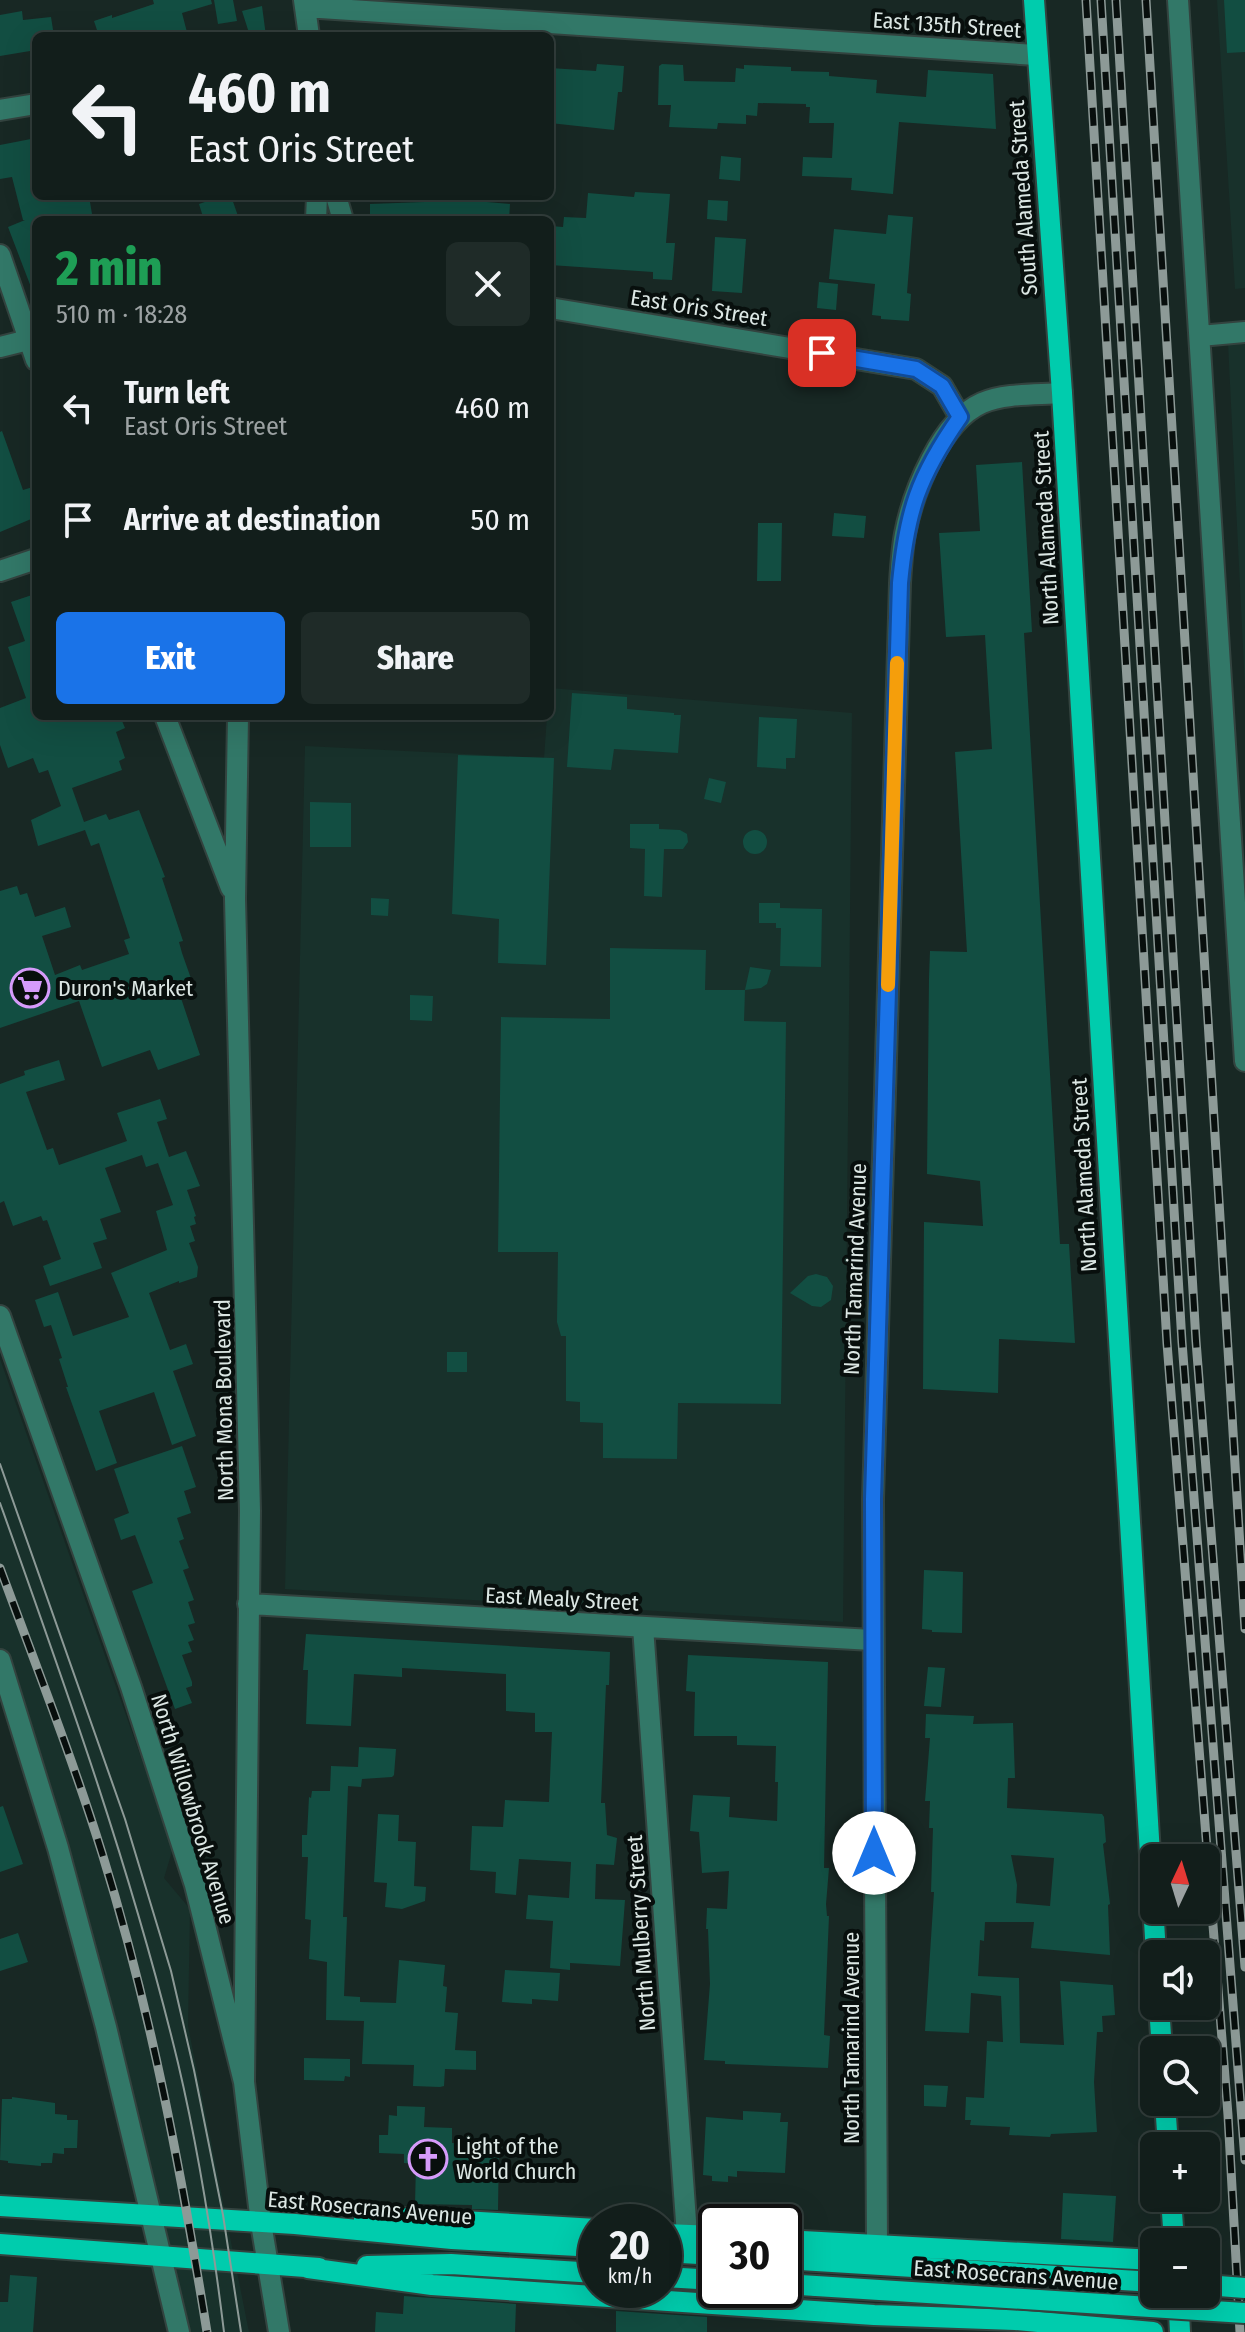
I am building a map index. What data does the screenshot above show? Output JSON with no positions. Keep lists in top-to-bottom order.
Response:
{
  "streets": {
    "main road": ["South Alameda Street", "North Alameda Street", "East Rosecrans Avenue"],
    "street": [
      "East 135th Street",
      "East Oris Street",
      "North Tamarind Avenue",
      "North Mona Boulevard",
      "East Mealy Street",
      "North Willowbrook Avenue",
      "North Mulberry Street"
    ]
  },
  "crossings": [
    ["East 135th Street", "South Alameda Street"],
    ["South Alameda Street", "North Alameda Street"],
    ["South Alameda Street", "North Tamarind Avenue"],
    ["East Oris Street", "North Tamarind Avenue"],
    ["North Alameda Street", "North Tamarind Avenue"],
    ["North Tamarind Avenue", "East Mealy Street"],
    ["North Mona Boulevard", "East Mealy Street"],
    ["North Mona Boulevard", "North Willowbrook Avenue"],
    ["East Mealy Street", "North Mulberry Street"],
    ["North Willowbrook Avenue", "East Rosecrans Avenue"]
  ],
  "places": {
    "supermarket": ["Duron's Market"],
    "church": ["Light of the World Church"]
  },
  "north": "top",
  "page": {
    "turn": ["460 m", "East Oris Street"],
    "heading": ["2 min", "510 m · 18:28"],
    "list": [
      {
        "name": "Turn left",
        "note": "East Oris Street",
        "value": "460 m"
      },
      {
        "name": "Arrive at destination",
        "value": "50 m"
      }
    ],
    "buttons": ["Exit", "Share"],
    "map_buttons": ["+", "−"],
    "speed": "20 km/h",
    "limit": "30"
  }
}
